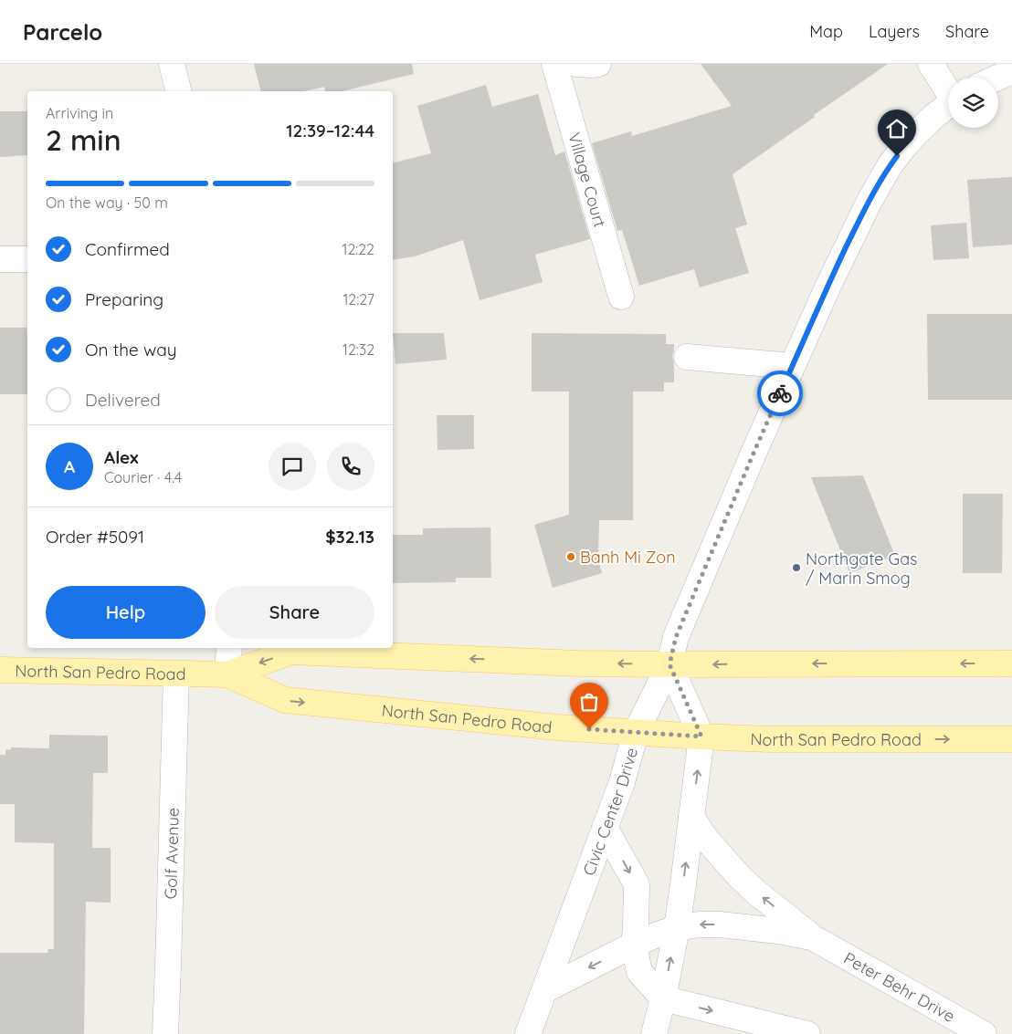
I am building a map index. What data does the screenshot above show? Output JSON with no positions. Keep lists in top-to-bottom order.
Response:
{
  "streets": {
    "main road": ["North San Pedro Road"],
    "street": [
      "Village Court",
      "Civic Center Drive",
      "Golf Avenue",
      "Peter Behr Drive"
    ]
  },
  "crossings": [
    ["North San Pedro Road", "Civic Center Drive"],
    ["North San Pedro Road", "Golf Avenue"],
    ["Civic Center Drive", "Peter Behr Drive"]
  ],
  "places": ["Banh Mi Zon", "Northgate Gas / Marin Smog"],
  "page": {
    "header": "Parcelo",
    "nav": ["Map", "Layers", "Share"],
    "heading": ["2 min", "Arriving in", "12:39–12:44"],
    "panel": [
      "Alex",
      "Courier · 4.4",
      "Order #5091",
      "$32.13"
    ],
    "bar": "On the way · 50 m",
    "list": [
      ["Confirmed", "12:22"],
      ["Preparing", "12:27"],
      ["On the way", "12:32"],
      "Delivered"
    ],
    "round": "A",
    "buttons": ["Help", "Share"]
  }
}
